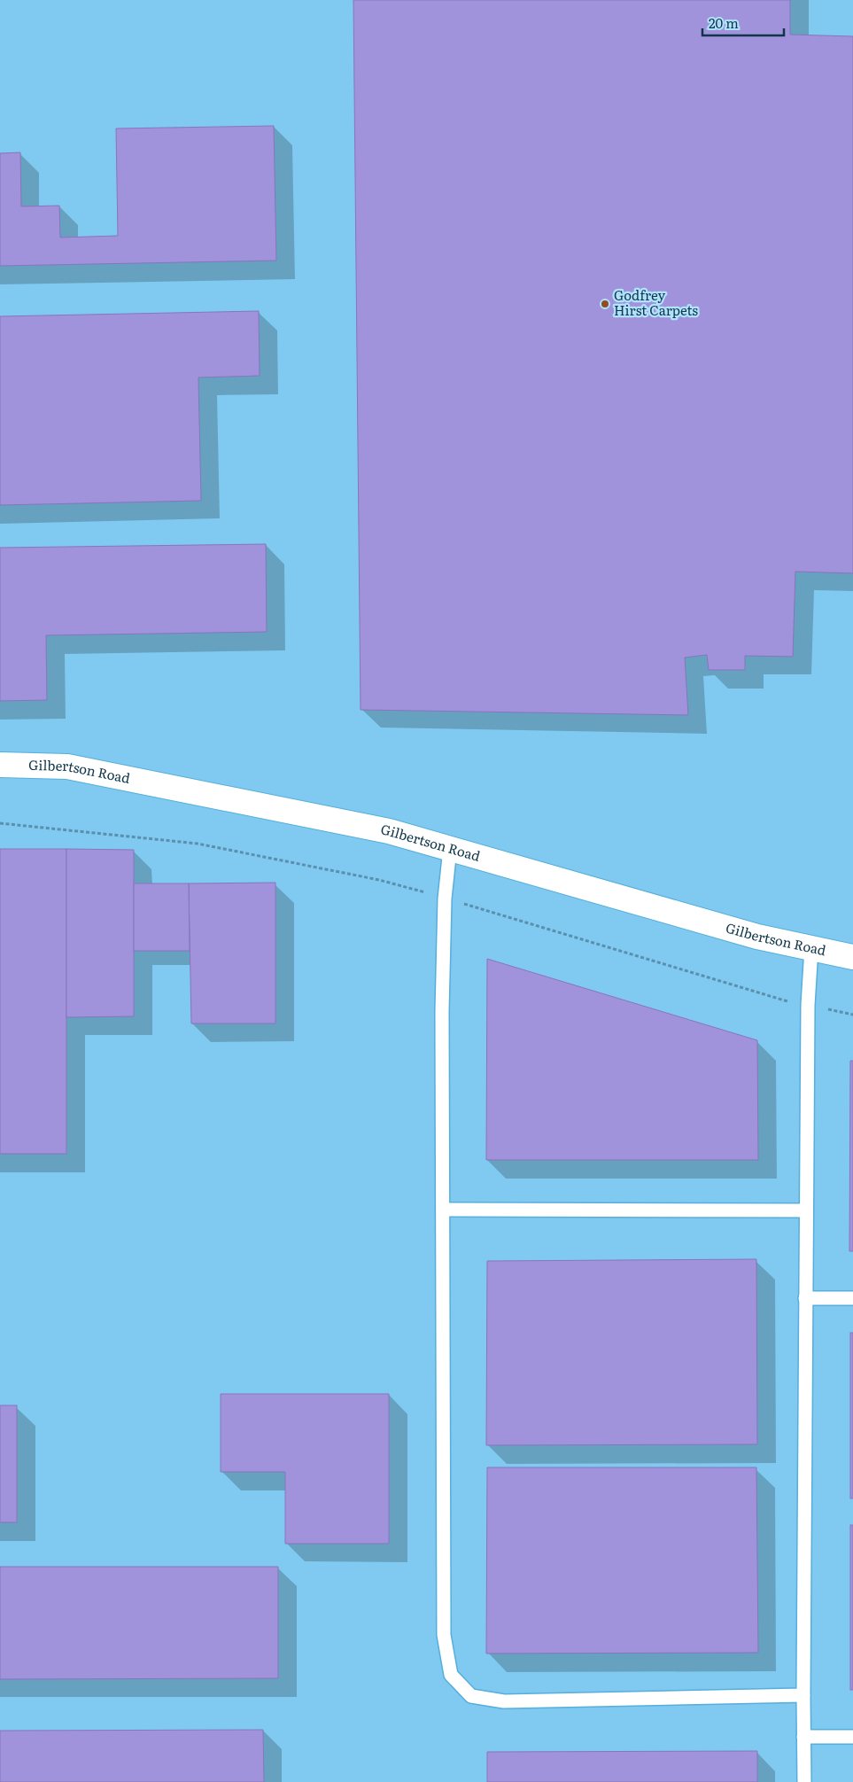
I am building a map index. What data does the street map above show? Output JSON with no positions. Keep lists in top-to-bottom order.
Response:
{
  "streets": {
    "street": ["Gilbertson Road"]
  },
  "places": ["Godfrey Hirst Carpets"],
  "scale_bar": "20 m"
}
